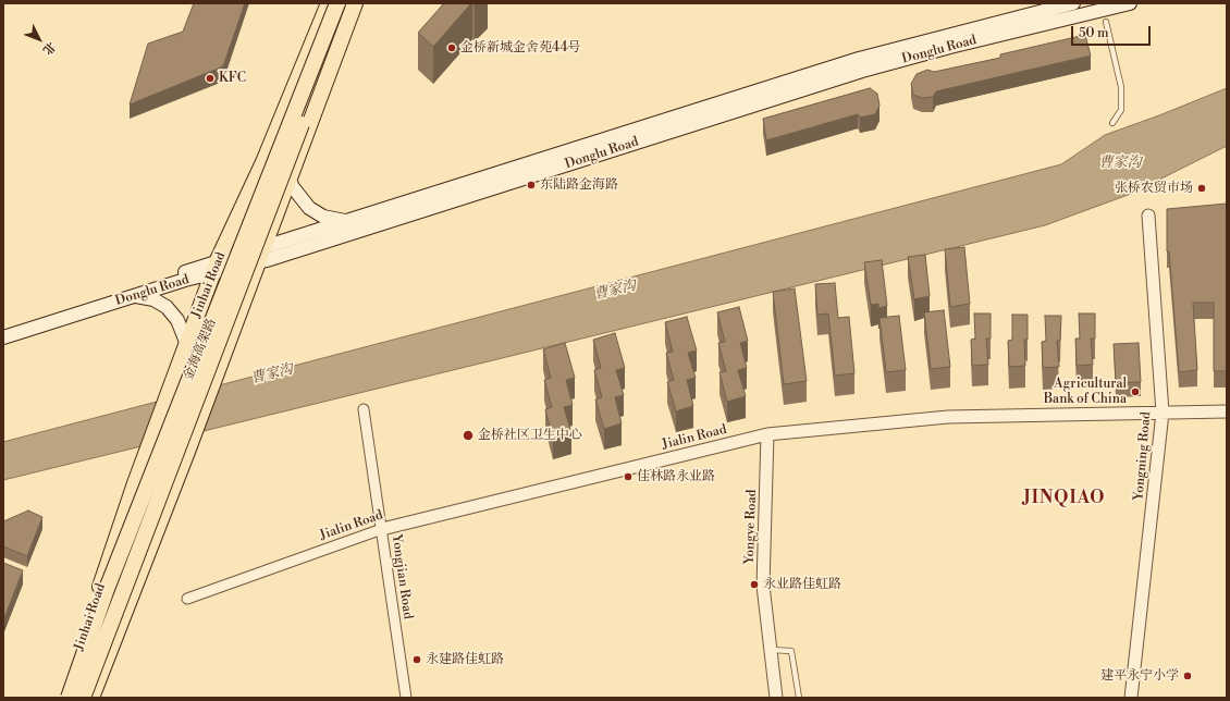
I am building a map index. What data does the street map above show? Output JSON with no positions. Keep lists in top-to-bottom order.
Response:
{
  "streets": {
    "main road": ["Donglu Road", "Jinhai Road", "金海高架路"],
    "street": [
      "Jialin Road",
      "Yongning Road",
      "Yongye Road",
      "Yongjian Road"
    ]
  },
  "crossings": [
    ["Donglu Road", "Jinhai Road"],
    ["Jialin Road", "Yongning Road"],
    ["Jialin Road", "Yongye Road"],
    ["Jialin Road", "Yongjian Road"]
  ],
  "districts": ["JINQIAO"],
  "water": ["曹家沟"],
  "places": [
    "金桥新城金舍苑44号",
    "KFC",
    "东陆路金海路",
    "张桥农贸市场",
    "Agricultural Bank of China",
    "金桥社区卫生中心",
    "佳林路永业路",
    "永业路佳虹路",
    "永建路佳虹路",
    "建平永宁小学"
  ],
  "scale_bar": "50 m",
  "north": "bottom right"
}
